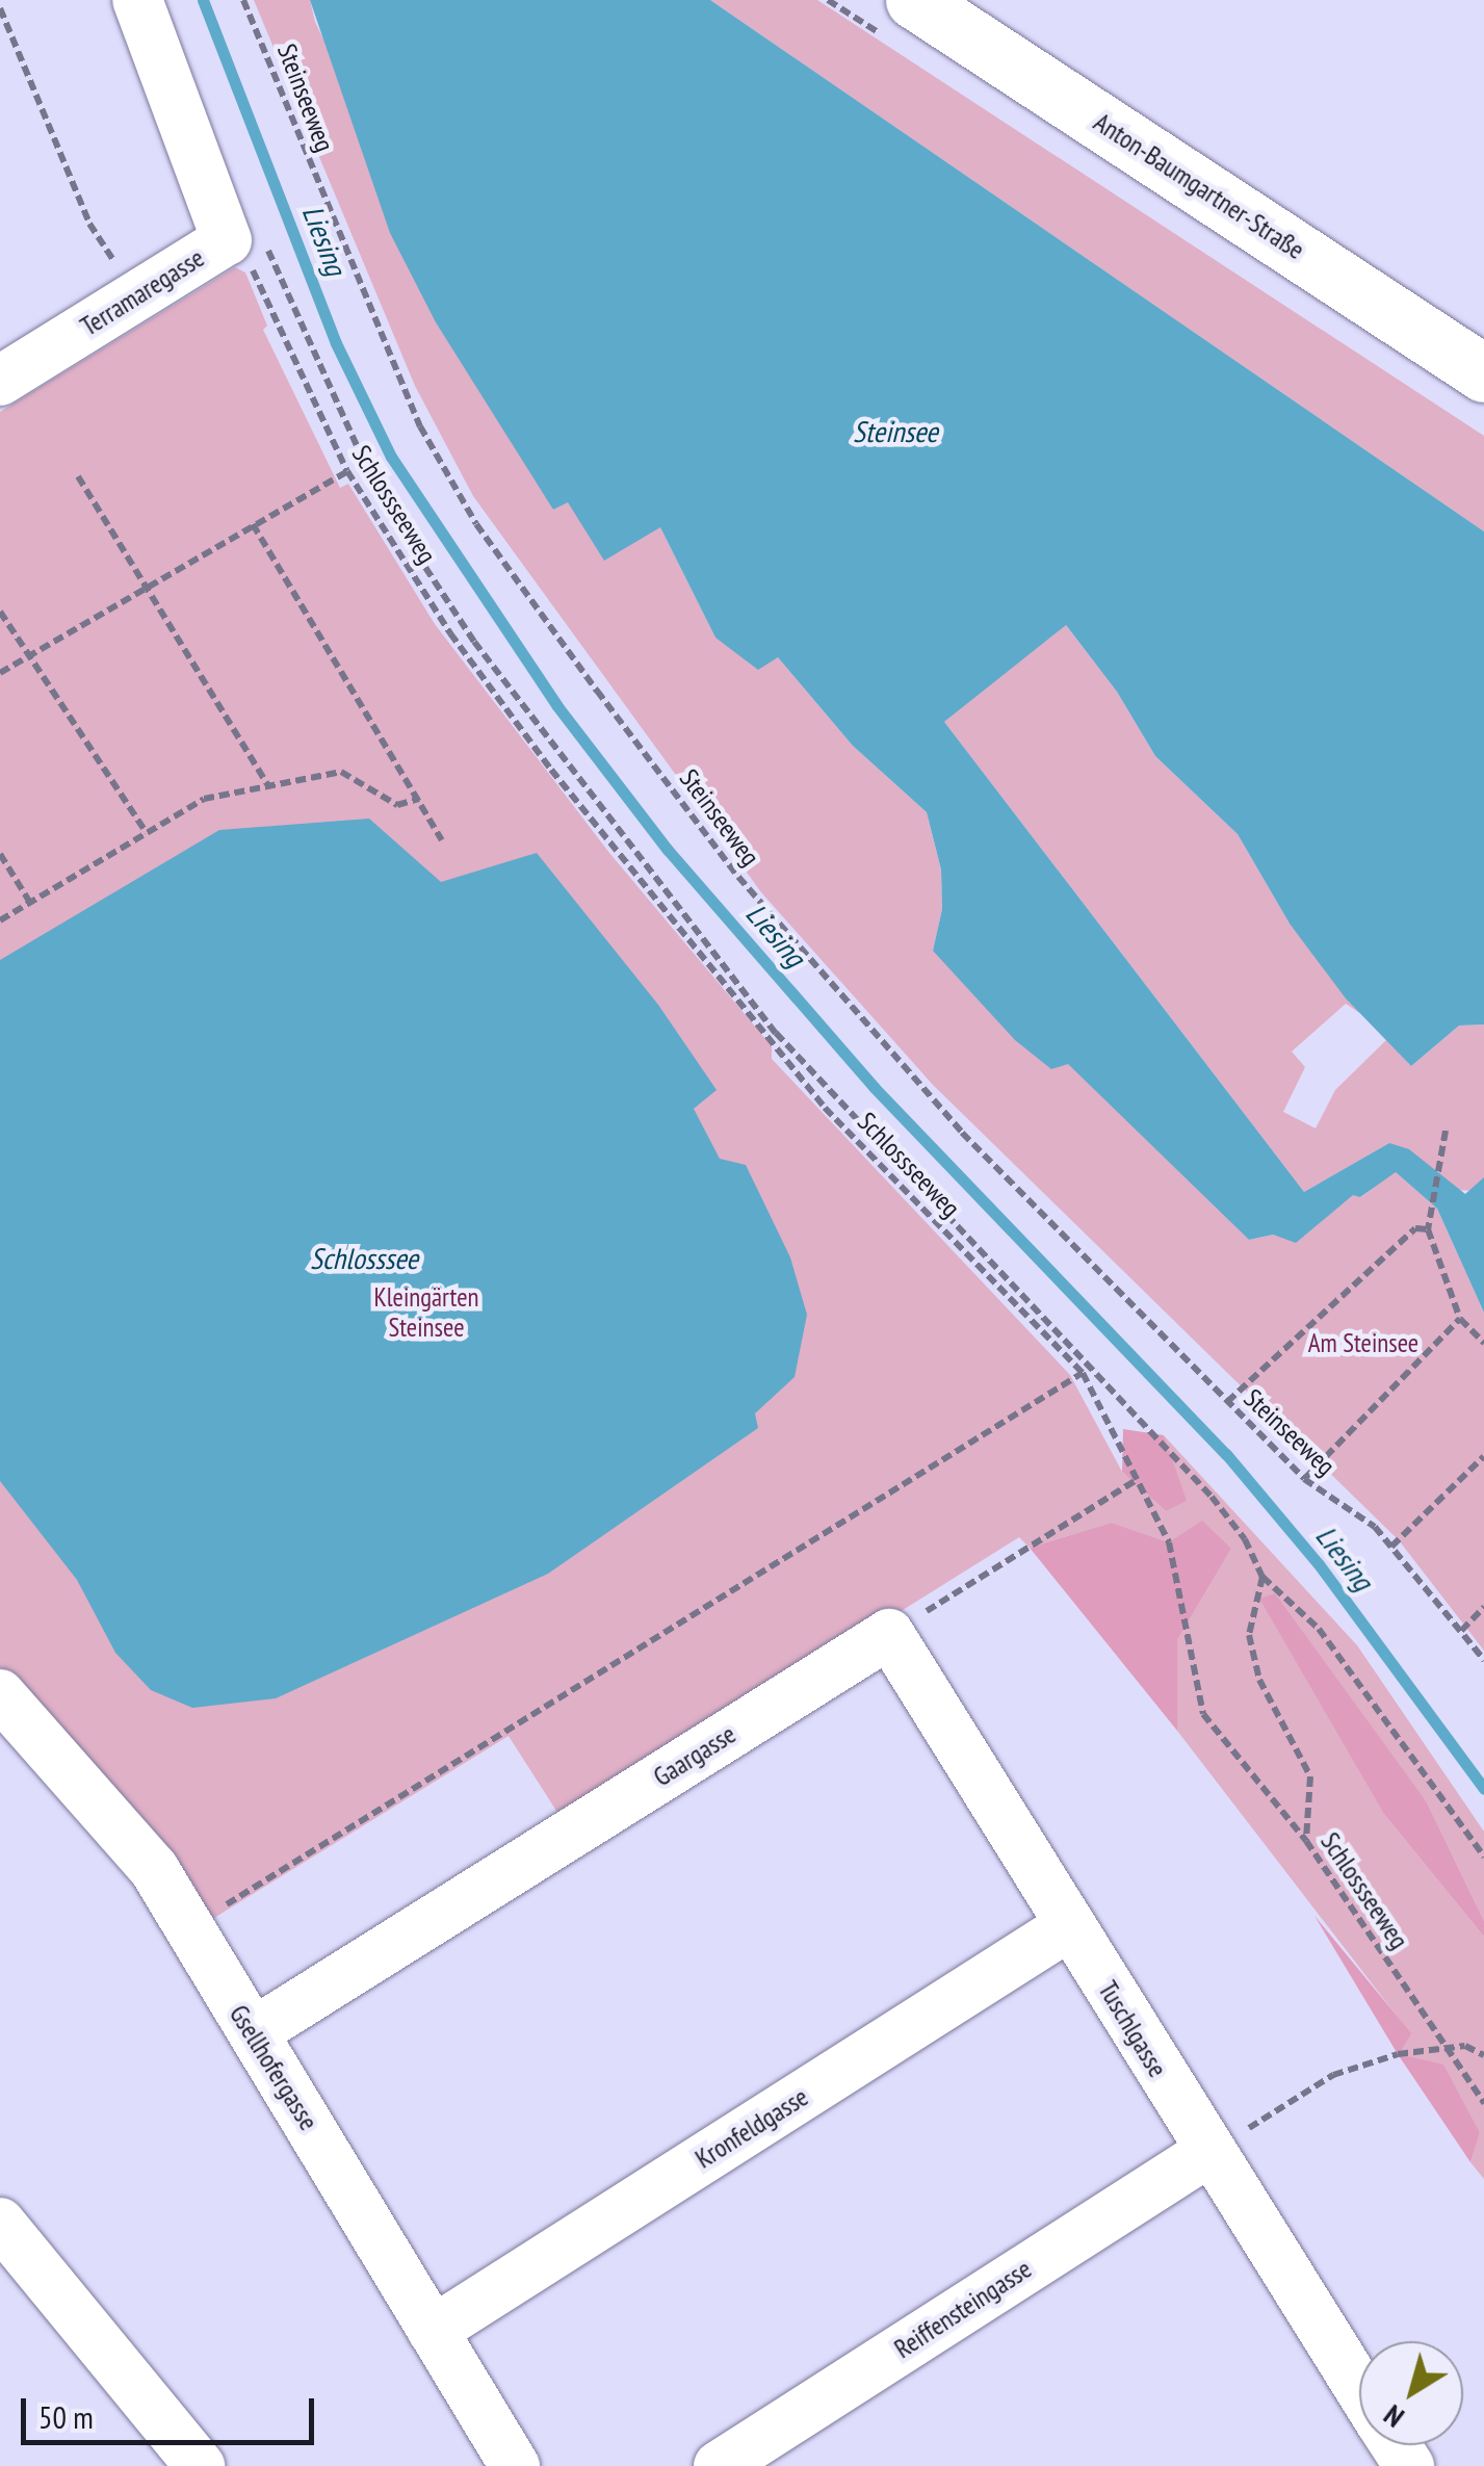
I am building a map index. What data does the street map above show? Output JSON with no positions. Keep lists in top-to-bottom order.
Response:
{
  "streets": {
    "main road": ["Anton-Baumgartner-Straße"],
    "street": [
      "Terramaregasse",
      "Gaargasse",
      "Tuschlgasse",
      "Gsellhofergasse",
      "Kronfeldgasse",
      "Reiffensteingasse"
    ],
    "path": ["Steinseeweg", "Schlossseeweg"]
  },
  "crossings": [
    ["Terramaregasse", "Schlossseeweg"],
    ["Gaargasse", "Tuschlgasse"],
    ["Gaargasse", "Gsellhofergasse"],
    ["Tuschlgasse", "Kronfeldgasse"],
    ["Tuschlgasse", "Reiffensteingasse"],
    ["Gsellhofergasse", "Kronfeldgasse"]
  ],
  "water": ["Liesing", "Steinsee", "Schlosssee"],
  "parks": ["Kleingärten Steinsee", "Am Steinsee"],
  "scale_bar": "50 m",
  "north": "bottom left"
}
